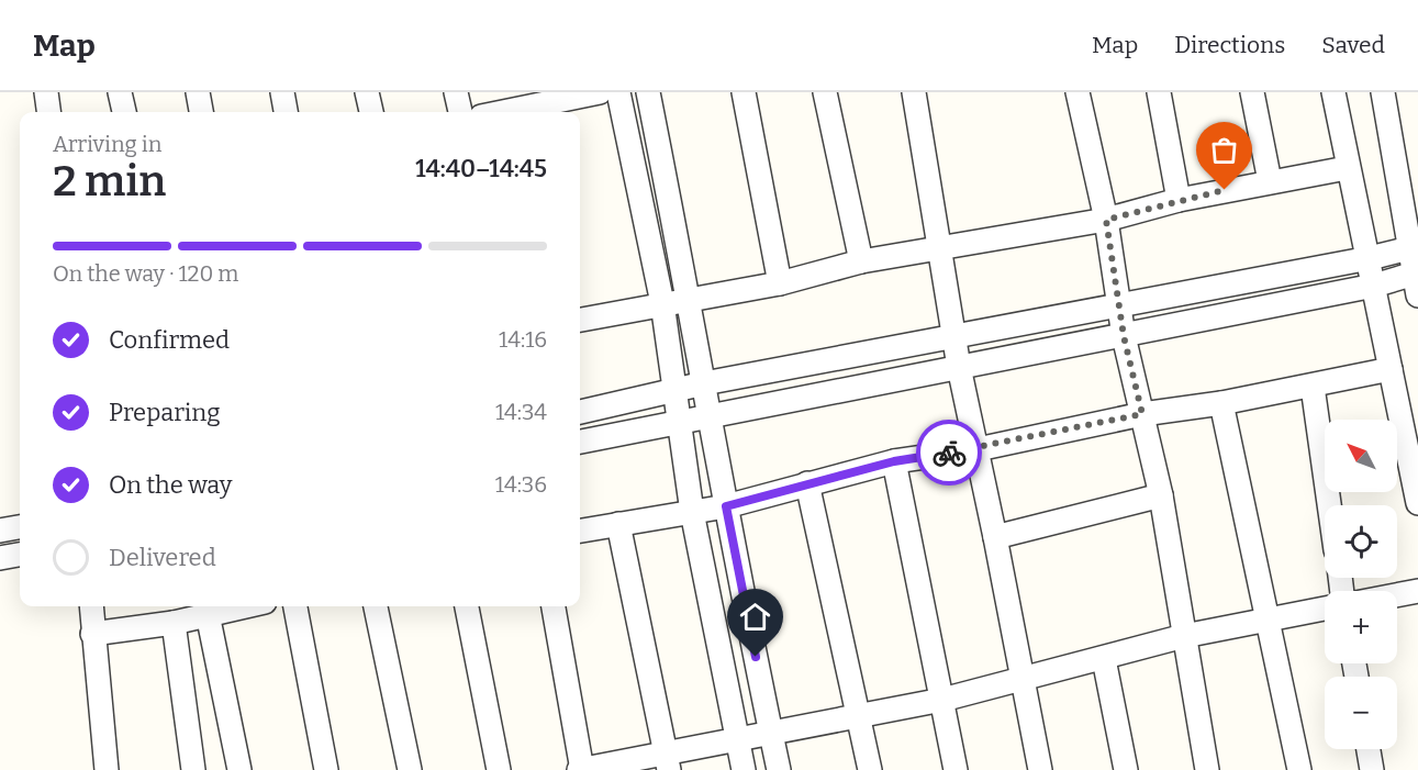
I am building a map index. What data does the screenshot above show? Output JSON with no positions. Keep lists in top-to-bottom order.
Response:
{
  "north": "top left",
  "page": {
    "header": "Map",
    "nav": ["Map", "Directions", "Saved"],
    "heading": ["2 min", "Arriving in", "14:40–14:45"],
    "bar": "On the way · 120 m",
    "list": [
      ["Confirmed", "14:16"],
      ["Preparing", "14:34"],
      ["On the way", "14:36"],
      "Delivered"
    ],
    "map_buttons": ["+", "−"]
  }
}
